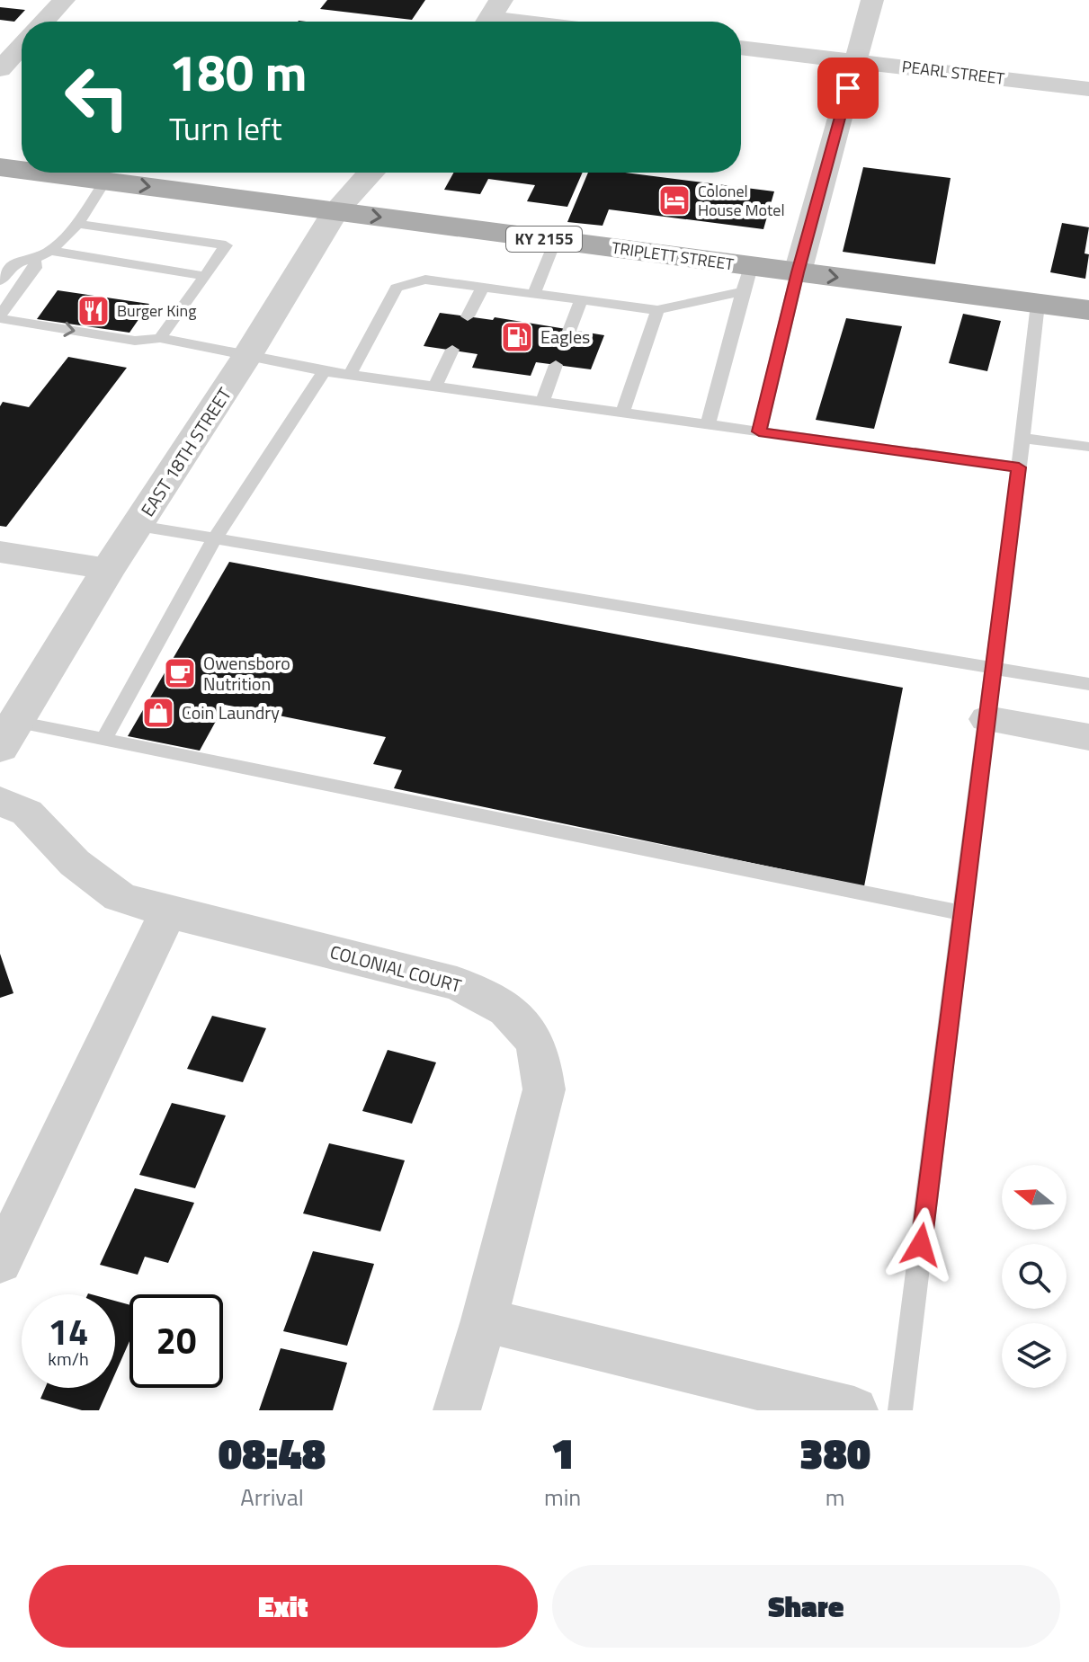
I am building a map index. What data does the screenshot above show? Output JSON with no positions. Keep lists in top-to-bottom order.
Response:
{
  "streets": {
    "main road": ["KY 2155", "TRIPLETT STREET"],
    "street": ["PEARL STREET", "EAST 18TH STREET", "COLONIAL COURT"]
  },
  "crossings": [
    ["TRIPLETT STREET", "EAST 18TH STREET"]
  ],
  "one_way": ["TRIPLETT STREET"],
  "places": {
    "hotel": ["Colonel House Motel"],
    "restaurant": ["Burger King"],
    "fuel station": ["Eagles"],
    "cafe": ["Owensboro Nutrition"],
    "shop": ["Coin Laundry"]
  },
  "north": "left",
  "page": {
    "turn": ["180 m", "Turn left"],
    "speed": "14 km/h",
    "limit": "20",
    "eta": [
      "08:48",
      "Arrival",
      "1",
      "min",
      "380",
      "m"
    ],
    "buttons": ["Exit", "Share"]
  }
}
